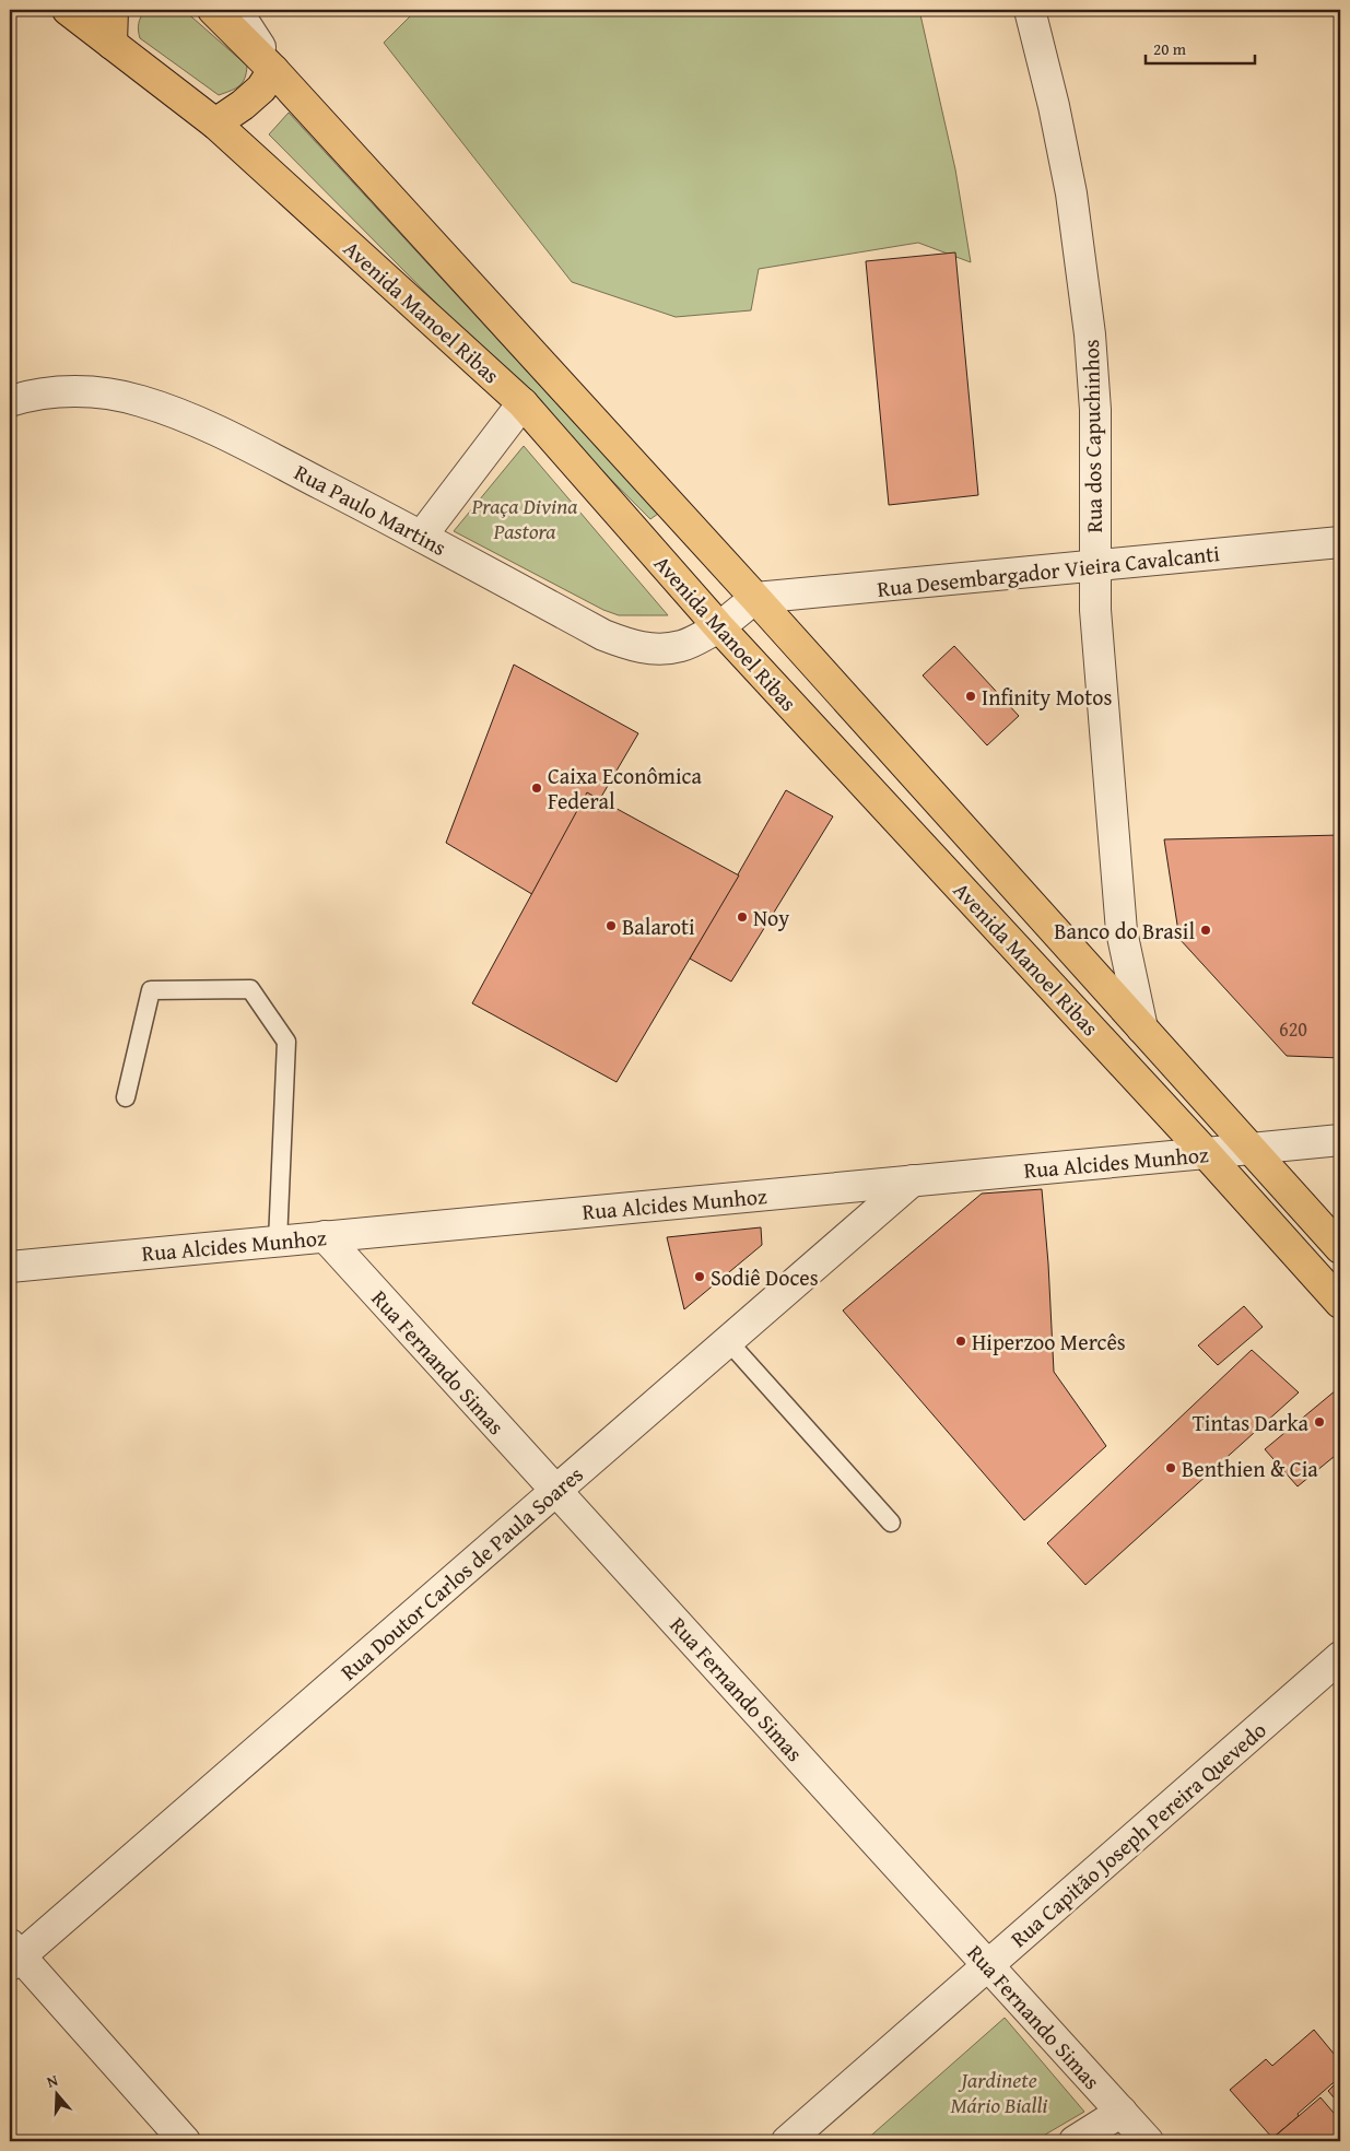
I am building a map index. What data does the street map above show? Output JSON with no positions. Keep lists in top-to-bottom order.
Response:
{
  "streets": {
    "main road": ["Avenida Manoel Ribas"],
    "street": [
      "Rua dos Capuchinhos",
      "Rua Paulo Martins",
      "Rua Desembargador Vieira Cavalcanti",
      "Rua Alcides Munhoz",
      "Rua Fernando Simas",
      "Rua Doutor Carlos de Paula Soares",
      "Rua Capitão Joseph Pereira Quevedo"
    ]
  },
  "crossings": [
    ["Avenida Manoel Ribas", "Rua dos Capuchinhos"],
    ["Avenida Manoel Ribas", "Rua Paulo Martins"],
    ["Avenida Manoel Ribas", "Rua Desembargador Vieira Cavalcanti"],
    ["Avenida Manoel Ribas", "Rua Alcides Munhoz"],
    ["Rua dos Capuchinhos", "Rua Desembargador Vieira Cavalcanti"],
    ["Rua Paulo Martins", "Rua Desembargador Vieira Cavalcanti"],
    ["Rua Alcides Munhoz", "Rua Fernando Simas"],
    ["Rua Alcides Munhoz", "Rua Doutor Carlos de Paula Soares"],
    ["Rua Fernando Simas", "Rua Doutor Carlos de Paula Soares"],
    ["Rua Fernando Simas", "Rua Capitão Joseph Pereira Quevedo"]
  ],
  "parks": ["Praça Divina Pastora", "Jardinete Mário Bialli"],
  "places": [
    "Infinity Motos",
    "Caixa Econômica Federal",
    "Noy",
    "Balaroti",
    "Banco do Brasil",
    "Sodiê Doces",
    "Hiperzoo Mercês",
    "Tintas Darka",
    "Benthien & Cia"
  ],
  "house_numbers": ["620"],
  "scale_bar": "20 m",
  "north": "top"
}
